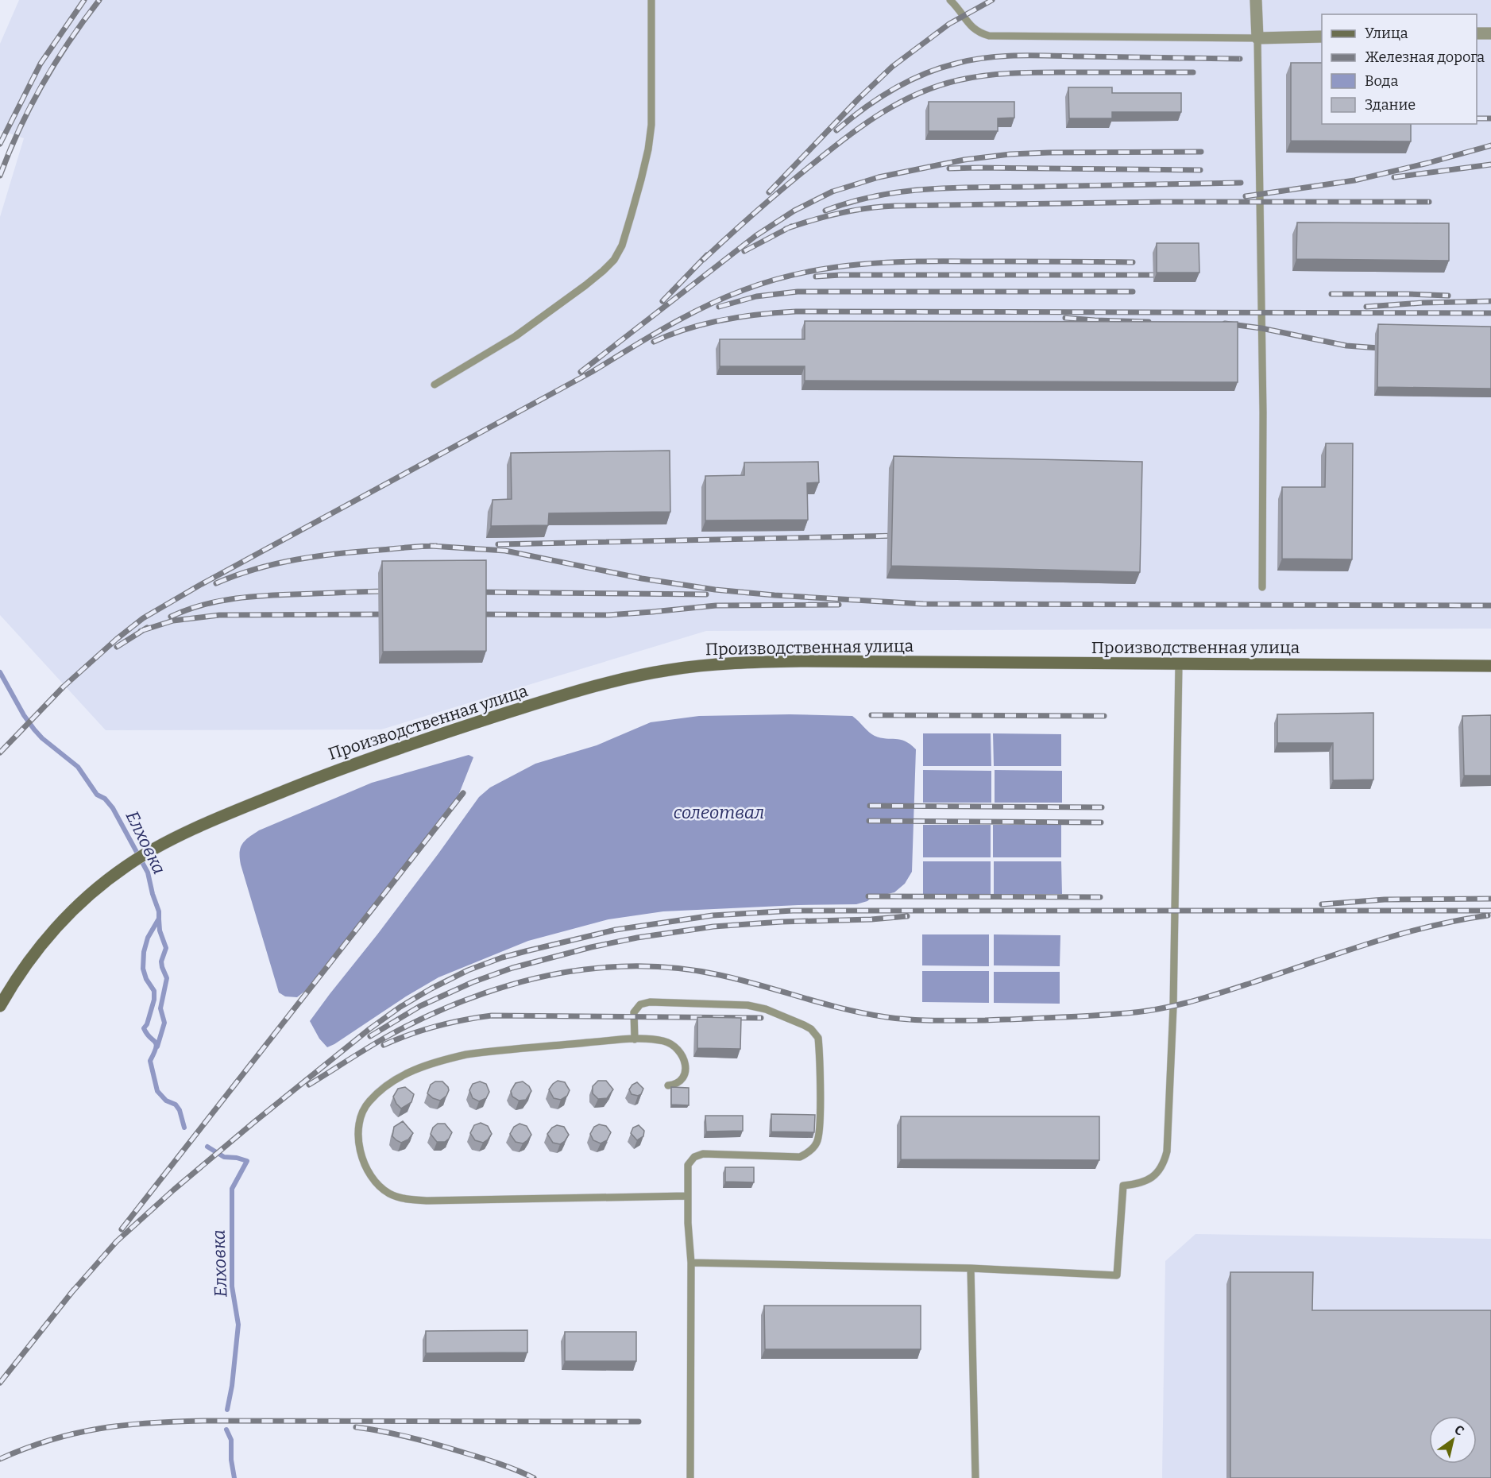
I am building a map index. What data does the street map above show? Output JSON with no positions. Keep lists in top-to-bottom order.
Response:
{
  "streets": {
    "main road": ["Производственная улица"]
  },
  "water": ["солеотвал", "Елховка"],
  "legend": [
    "Улица",
    "Железная дорога",
    "Вода",
    "Здание"
  ],
  "north": "top right"
}
